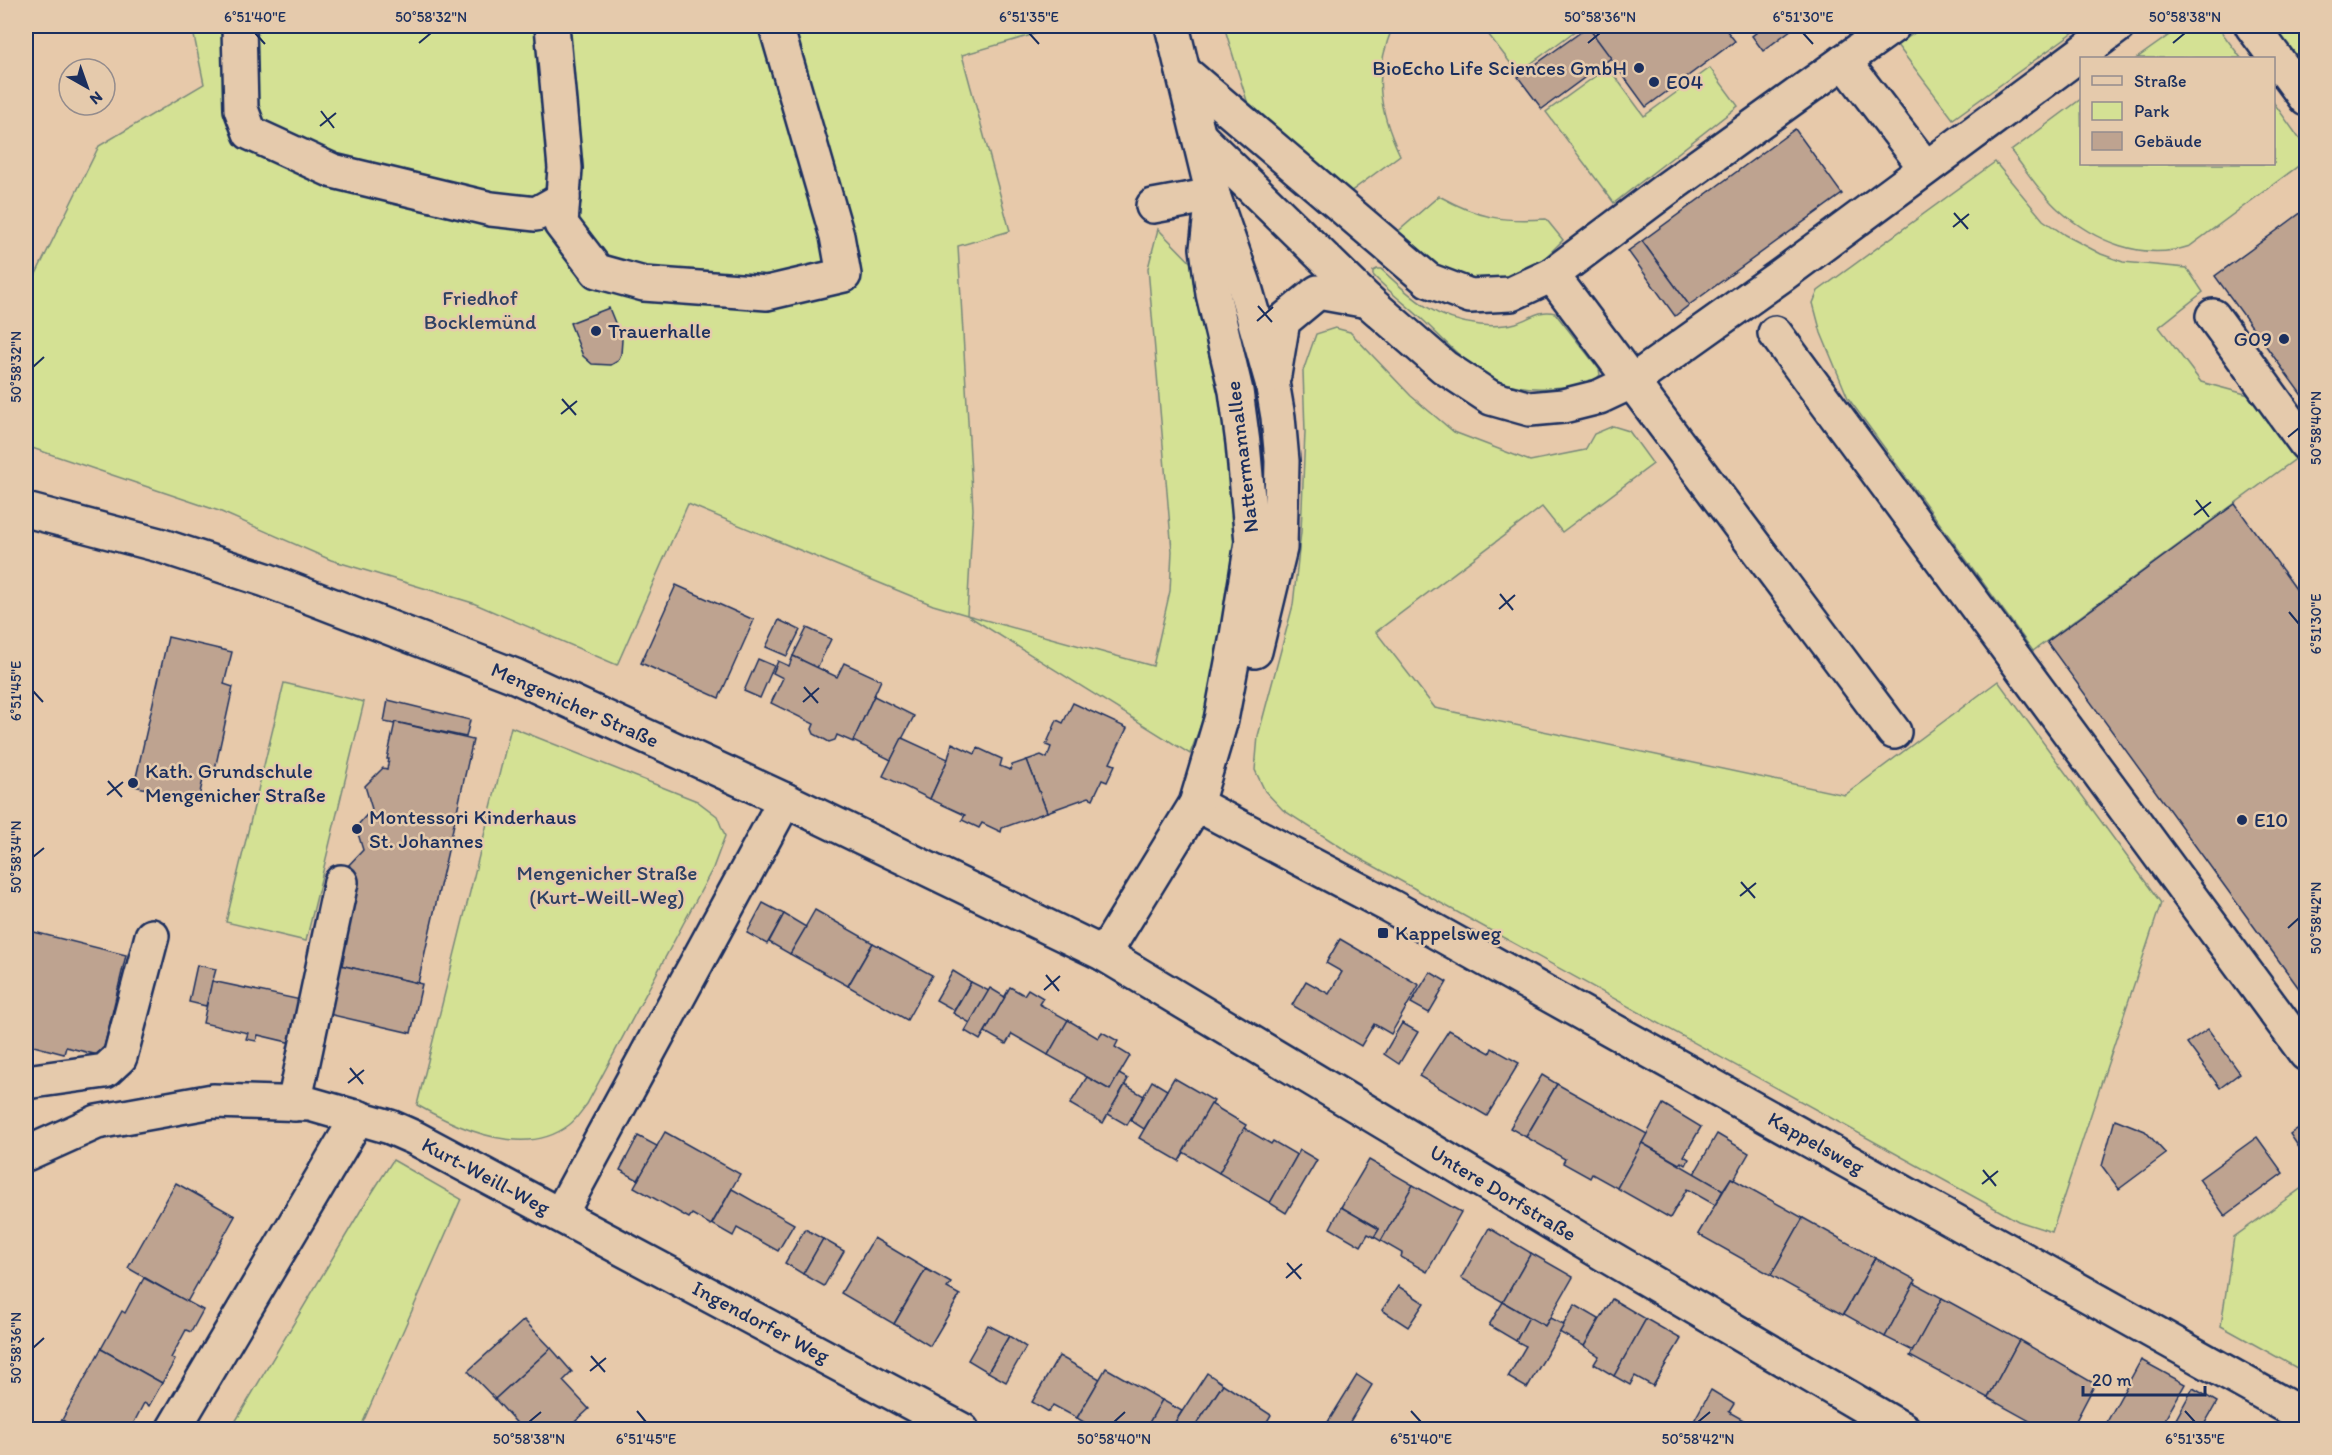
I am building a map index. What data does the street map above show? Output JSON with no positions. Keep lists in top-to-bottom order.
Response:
{
  "streets": {
    "street": [
      "Nattermannallee",
      "Mengenicher Straße",
      "Kappelsweg",
      "Kurt-Weill-Weg",
      "Untere Dorfstraße",
      "Ingendorfer Weg"
    ]
  },
  "crossings": [
    ["Nattermannallee", "Mengenicher Straße"],
    ["Nattermannallee", "Kappelsweg"],
    ["Nattermannallee", "Untere Dorfstraße"],
    ["Mengenicher Straße", "Kurt-Weill-Weg"],
    ["Mengenicher Straße", "Untere Dorfstraße"],
    ["Kurt-Weill-Weg", "Ingendorfer Weg"]
  ],
  "parks": ["Friedhof Bocklemünd", "Mengenicher Straße (Kurt-Weill-Weg)"],
  "places": {
    "other": [
      "BioEcho Life Sciences GmbH",
      "E04",
      "Trauerhalle",
      "G09",
      "Kath. Grundschule Mengenicher Straße",
      "E10",
      "Montessori Kinderhaus St. Johannes"
    ],
    "transit": ["Kappelsweg"]
  },
  "legend": ["Straße", "Park", "Gebäude"],
  "scale_bar": "20 m",
  "north": "bottom right",
  "coordinates": [
    "6°51'40\"E",
    "50°58'32\"N",
    "6°51'35\"E",
    "50°58'36\"N",
    "6°51'30\"E",
    "50°58'38\"N",
    "50°58'40\"N",
    "6°51'45\"E",
    "50°58'34\"N",
    "50°58'42\"N"
  ]
}
